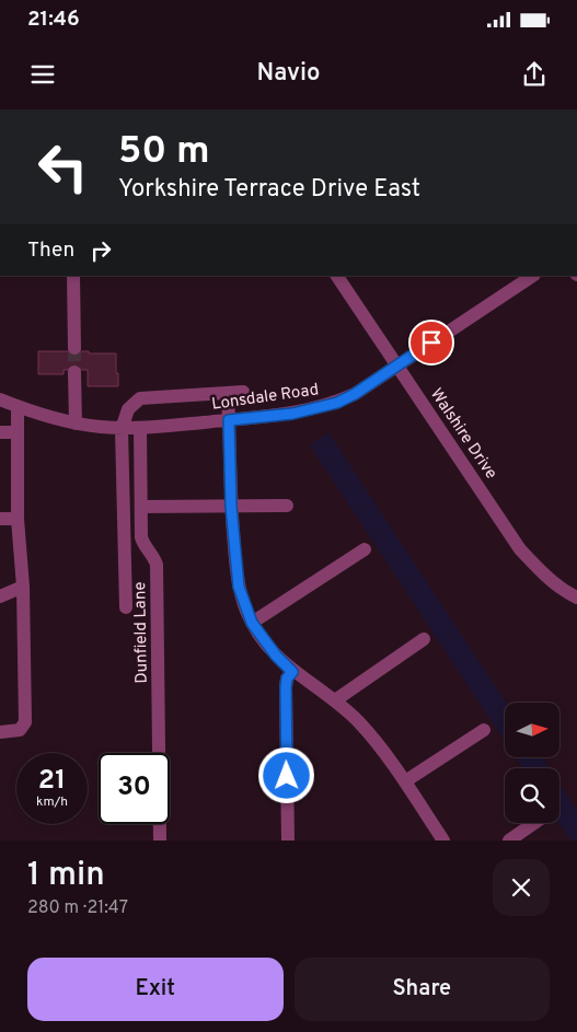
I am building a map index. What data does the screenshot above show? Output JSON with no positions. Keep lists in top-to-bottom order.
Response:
{
  "streets": {
    "street": ["Lonsdale Road", "Walshire Drive", "Dunfield Lane"]
  },
  "crossings": [
    ["Lonsdale Road", "Walshire Drive"],
    ["Lonsdale Road", "Dunfield Lane"]
  ],
  "north": "right",
  "page": {
    "status": "21:46",
    "header": "Navio",
    "turn": ["50 m", "Yorkshire Terrace Drive East"],
    "then": "Then",
    "speed": "21 km/h",
    "limit": "30",
    "heading": ["1 min", "280 m · 21:47"],
    "buttons": ["Exit", "Share"]
  }
}
